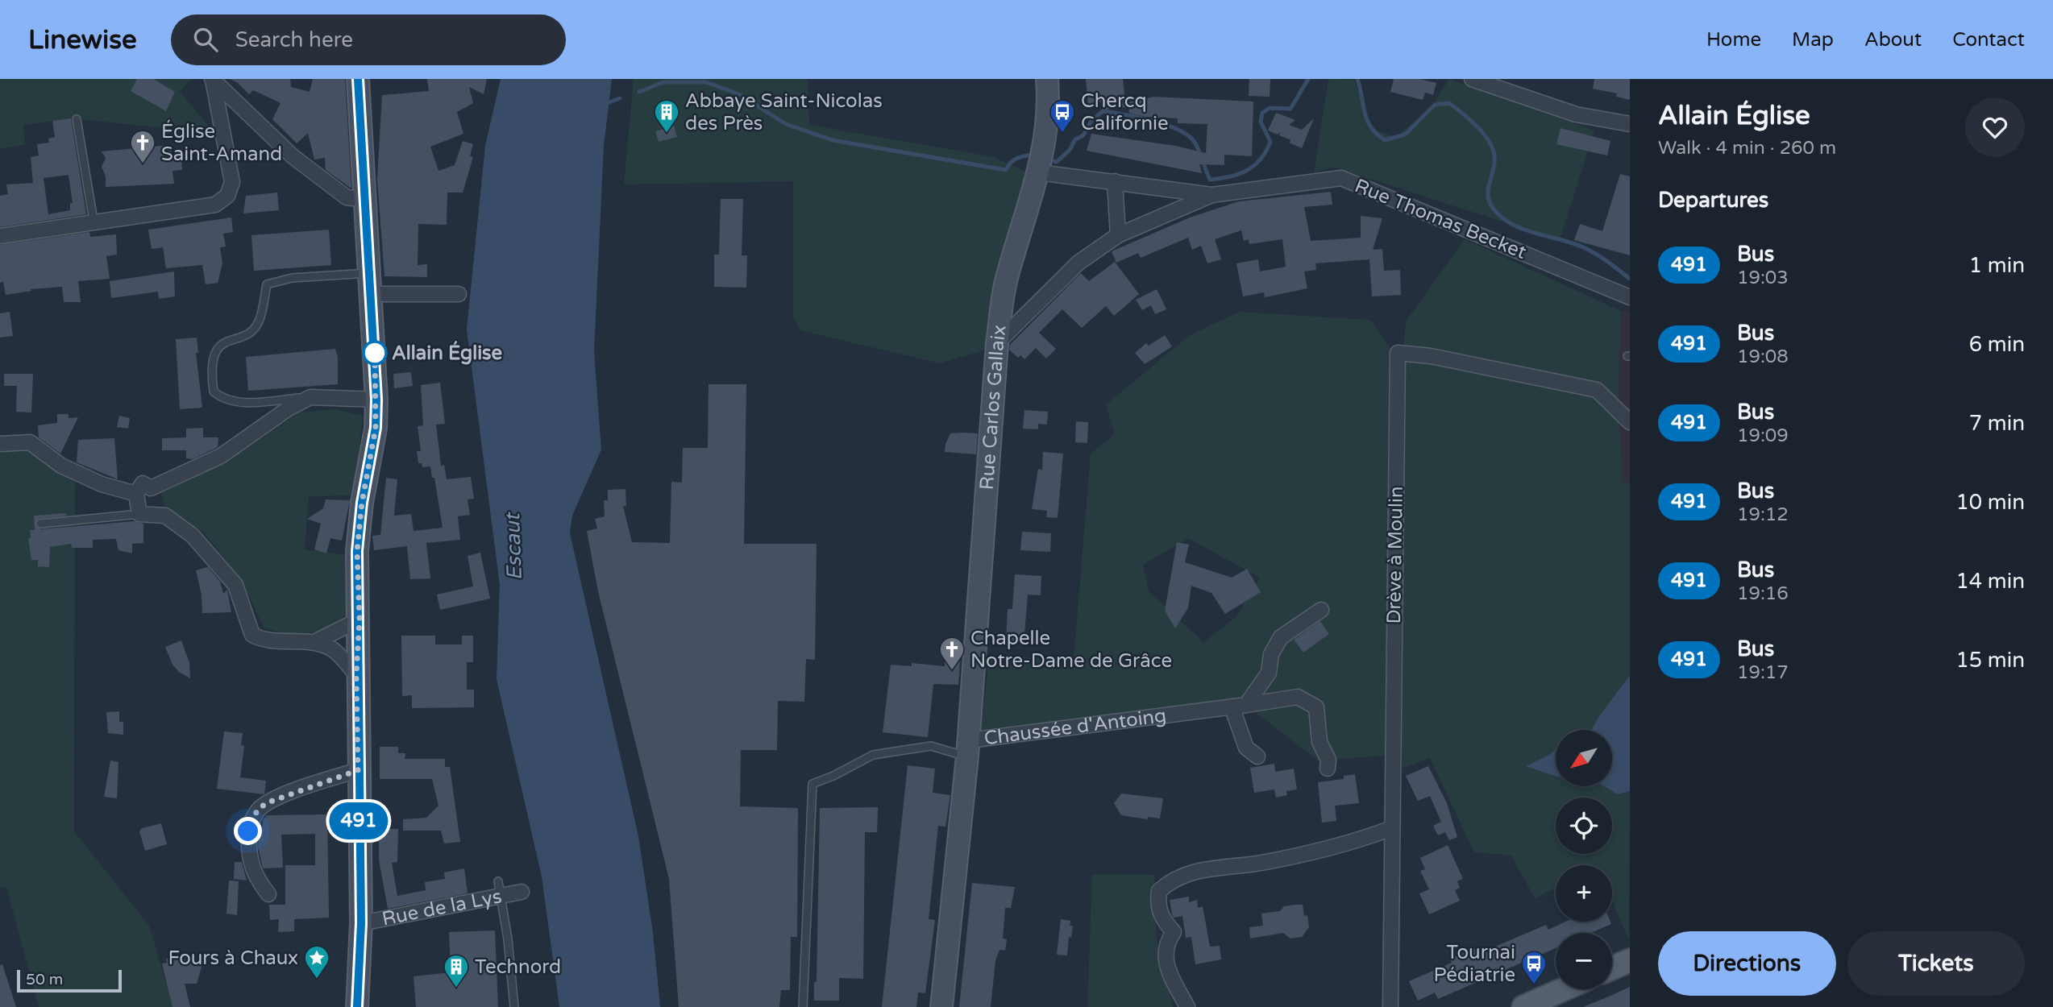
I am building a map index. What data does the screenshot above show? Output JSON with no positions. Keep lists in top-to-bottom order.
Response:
{
  "streets": {
    "main road": ["Rue Carlos Gallaix", "Chaussée d'Antoing", "Rue de la Lys"],
    "street": ["Rue Thomas Becket", "Drève à Moulin"]
  },
  "crossings": [
    ["Rue Thomas Becket", "Rue Carlos Gallaix"],
    ["Rue Carlos Gallaix", "Chaussée d'Antoing"]
  ],
  "water": ["Escaut"],
  "places": {
    "building": ["Abbaye Saint-Nicolas des Près", "Technord"],
    "bus stop": ["Chercq Californie", "Tournai Pédiatrie"],
    "church": ["Église Saint-Amand", "Chapelle Notre-Dame de Grâce"],
    "other": ["Allain Église"],
    "place": ["Fours à Chaux"]
  },
  "lines": ["bus line 491"],
  "scale_bar": "50 m",
  "north": "bottom left",
  "page": {
    "header": "Linewise",
    "search": "Search here",
    "nav": [
      "Home",
      "Map",
      "About",
      "Contact"
    ],
    "on_map": "491",
    "heading": [
      ["Allain Église", "Walk · 4 min · 260 m"],
      "Departures"
    ],
    "list": [
      {
        "mark": "491",
        "name": "Bus",
        "note": "19:03",
        "value": "1 min"
      },
      {
        "mark": "491",
        "name": "Bus",
        "note": "19:08",
        "value": "6 min"
      },
      {
        "mark": "491",
        "name": "Bus",
        "note": "19:09",
        "value": "7 min"
      },
      {
        "mark": "491",
        "name": "Bus",
        "note": "19:12",
        "value": "10 min"
      },
      {
        "mark": "491",
        "name": "Bus",
        "note": "19:16",
        "value": "14 min"
      },
      {
        "mark": "491",
        "name": "Bus",
        "note": "19:17",
        "value": "15 min"
      }
    ],
    "map_buttons": ["+", "−"],
    "buttons": ["Directions", "Tickets"],
    "scale": "50 m"
  }
}
